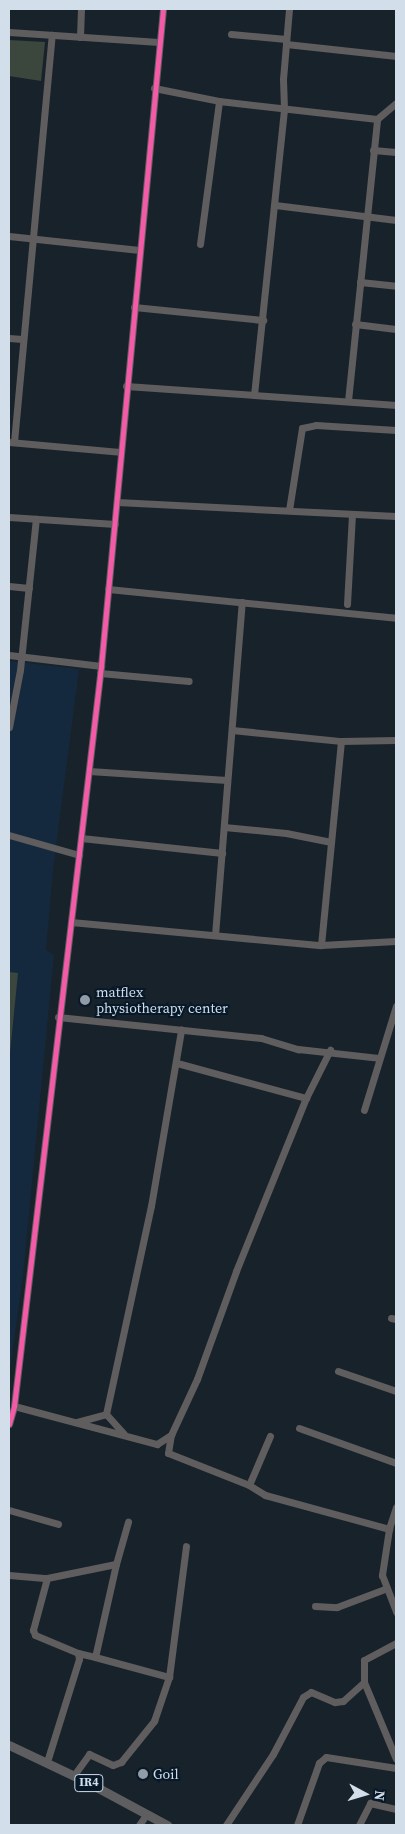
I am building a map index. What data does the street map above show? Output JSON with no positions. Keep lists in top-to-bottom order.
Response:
{
  "streets": {
    "main road": ["IR4"]
  },
  "places": ["matflex physiotherapy center", "Goil"],
  "north": "right"
}
